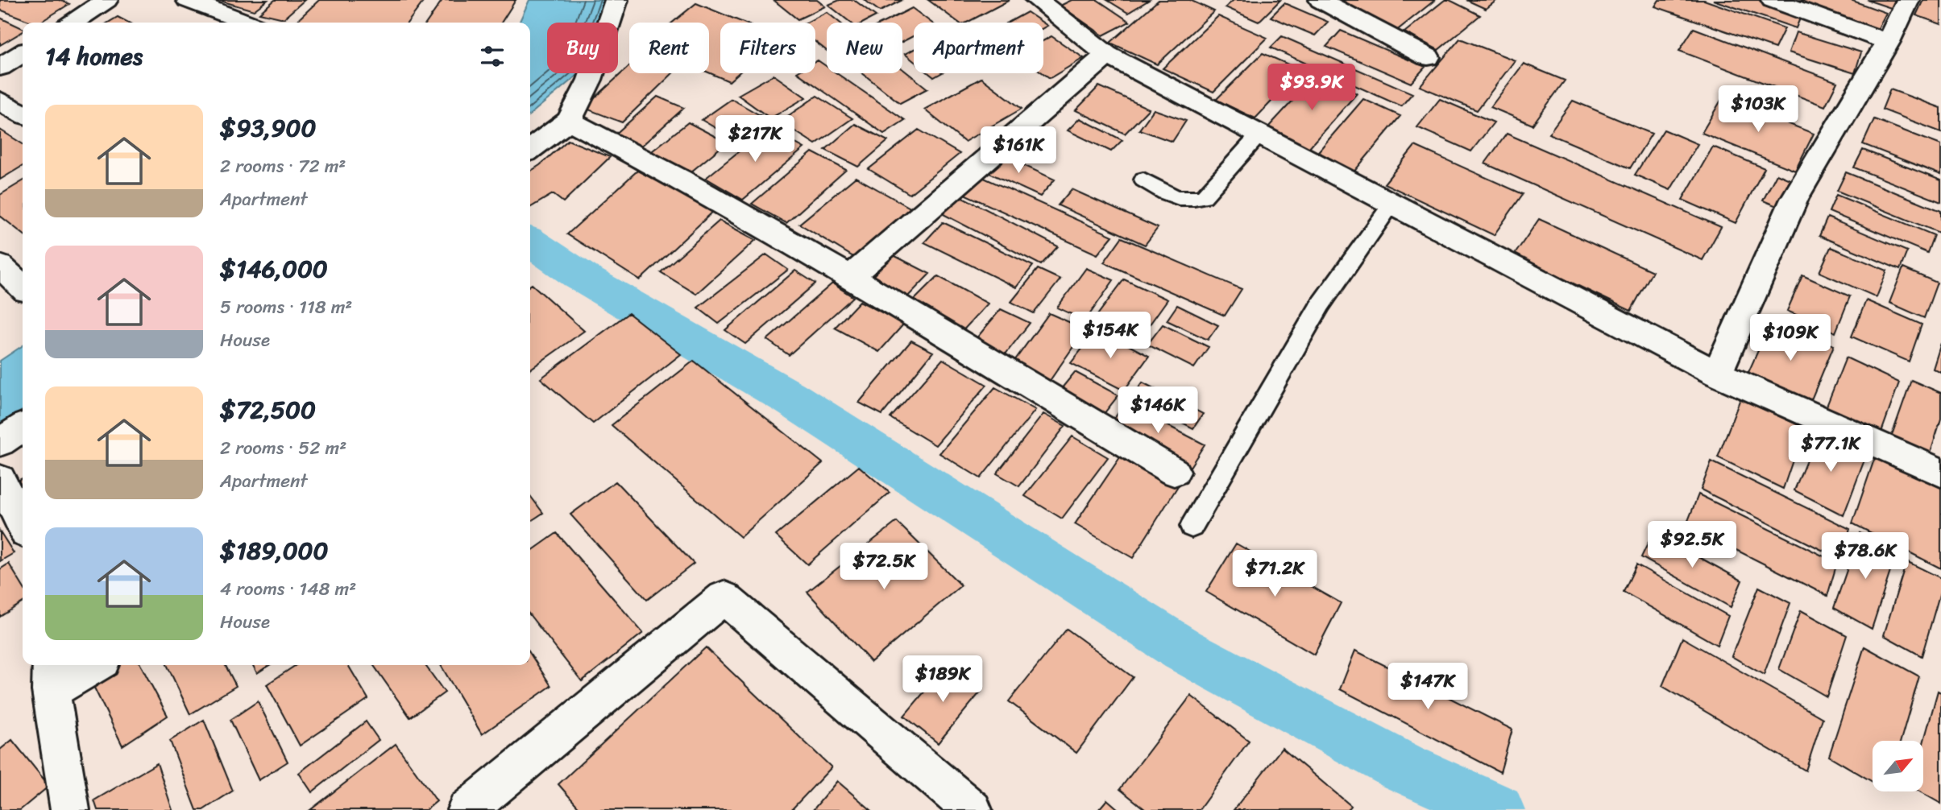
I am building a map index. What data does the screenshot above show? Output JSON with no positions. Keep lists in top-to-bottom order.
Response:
{
  "north": "top right",
  "page": {
    "chip": [
      "Buy",
      "Rent",
      "Filters",
      "New",
      "Apartment"
    ],
    "heading": "14 homes",
    "price": [
      "$93.9K",
      "$103K",
      "$217K",
      "$161K",
      "$154K",
      "$109K",
      "$146K",
      "$77.1K",
      "$92.5K",
      "$78.6K",
      "$72.5K",
      "$71.2K",
      "$189K",
      "$147K"
    ],
    "list": [
      {
        "name": "$93,900",
        "note": "2 rooms · 72 m² · Apartment"
      },
      {
        "name": "$146,000",
        "note": "5 rooms · 118 m² · House"
      },
      {
        "name": "$72,500",
        "note": "2 rooms · 52 m² · Apartment"
      },
      {
        "name": "$189,000",
        "note": "4 rooms · 148 m² · House"
      }
    ]
  }
}
